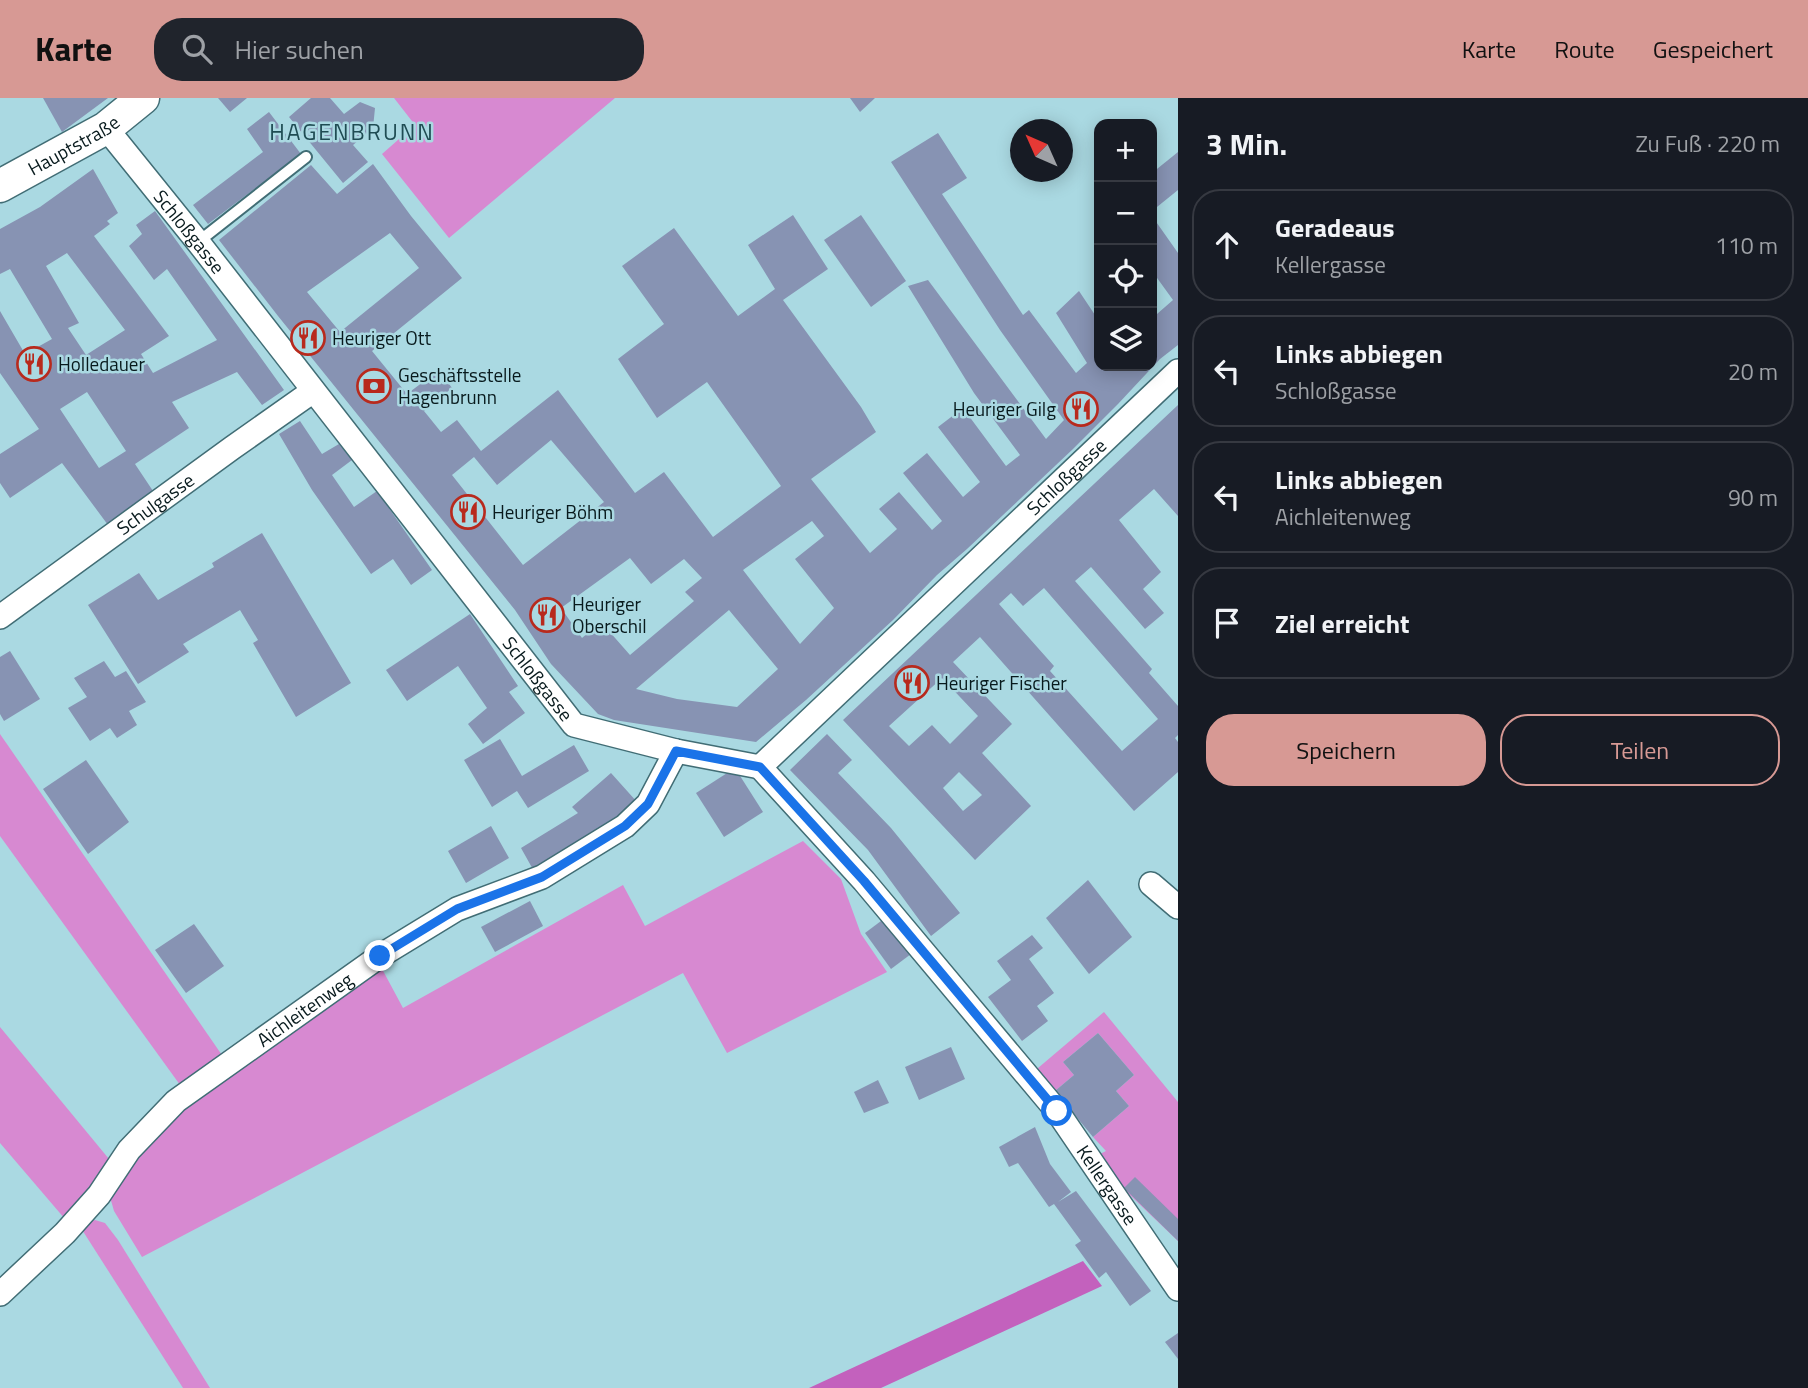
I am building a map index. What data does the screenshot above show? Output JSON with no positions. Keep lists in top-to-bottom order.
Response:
{
  "streets": {
    "main road": ["Hauptstraße"],
    "street": [
      "Schloßgasse",
      "Schulgasse",
      "Aichleitenweg",
      "Kellergasse"
    ]
  },
  "crossings": [
    ["Hauptstraße", "Schloßgasse"],
    ["Schloßgasse", "Schulgasse"],
    ["Schloßgasse", "Aichleitenweg"],
    ["Schloßgasse", "Kellergasse"]
  ],
  "districts": ["HAGENBRUNN"],
  "places": {
    "restaurant": [
      "Heuriger Ott",
      "Holledauer",
      "Heuriger Gilg",
      "Heuriger Böhm",
      "Heuriger Oberschil",
      "Heuriger Fischer"
    ],
    "bank": ["Geschäftsstelle Hagenbrunn"]
  },
  "north": "top left",
  "page": {
    "header": "Karte",
    "search": "Hier suchen",
    "nav": ["Karte", "Route", "Gespeichert"],
    "heading": ["3 Min.", "Zu Fuß · 220 m"],
    "map_buttons": ["+", "−"],
    "list": [
      ["Geradeaus", "Kellergasse", "110 m"],
      ["Links abbiegen", "Schloßgasse", "20 m"],
      ["Links abbiegen", "Aichleitenweg", "90 m"],
      "Ziel erreicht"
    ],
    "buttons": ["Speichern", "Teilen"]
  }
}
